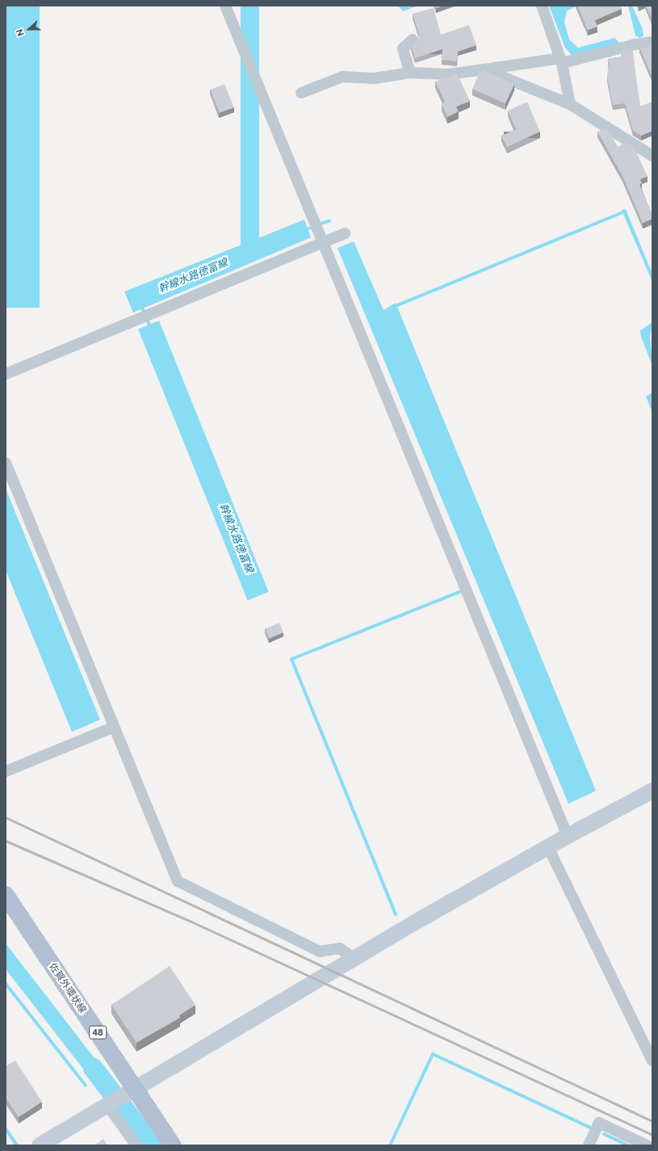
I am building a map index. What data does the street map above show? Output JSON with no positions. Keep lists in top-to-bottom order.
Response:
{
  "streets": {
    "main road": ["佐賀外環状線", "48"]
  },
  "water": ["幹線水路徳富線"],
  "north": "left"
}
